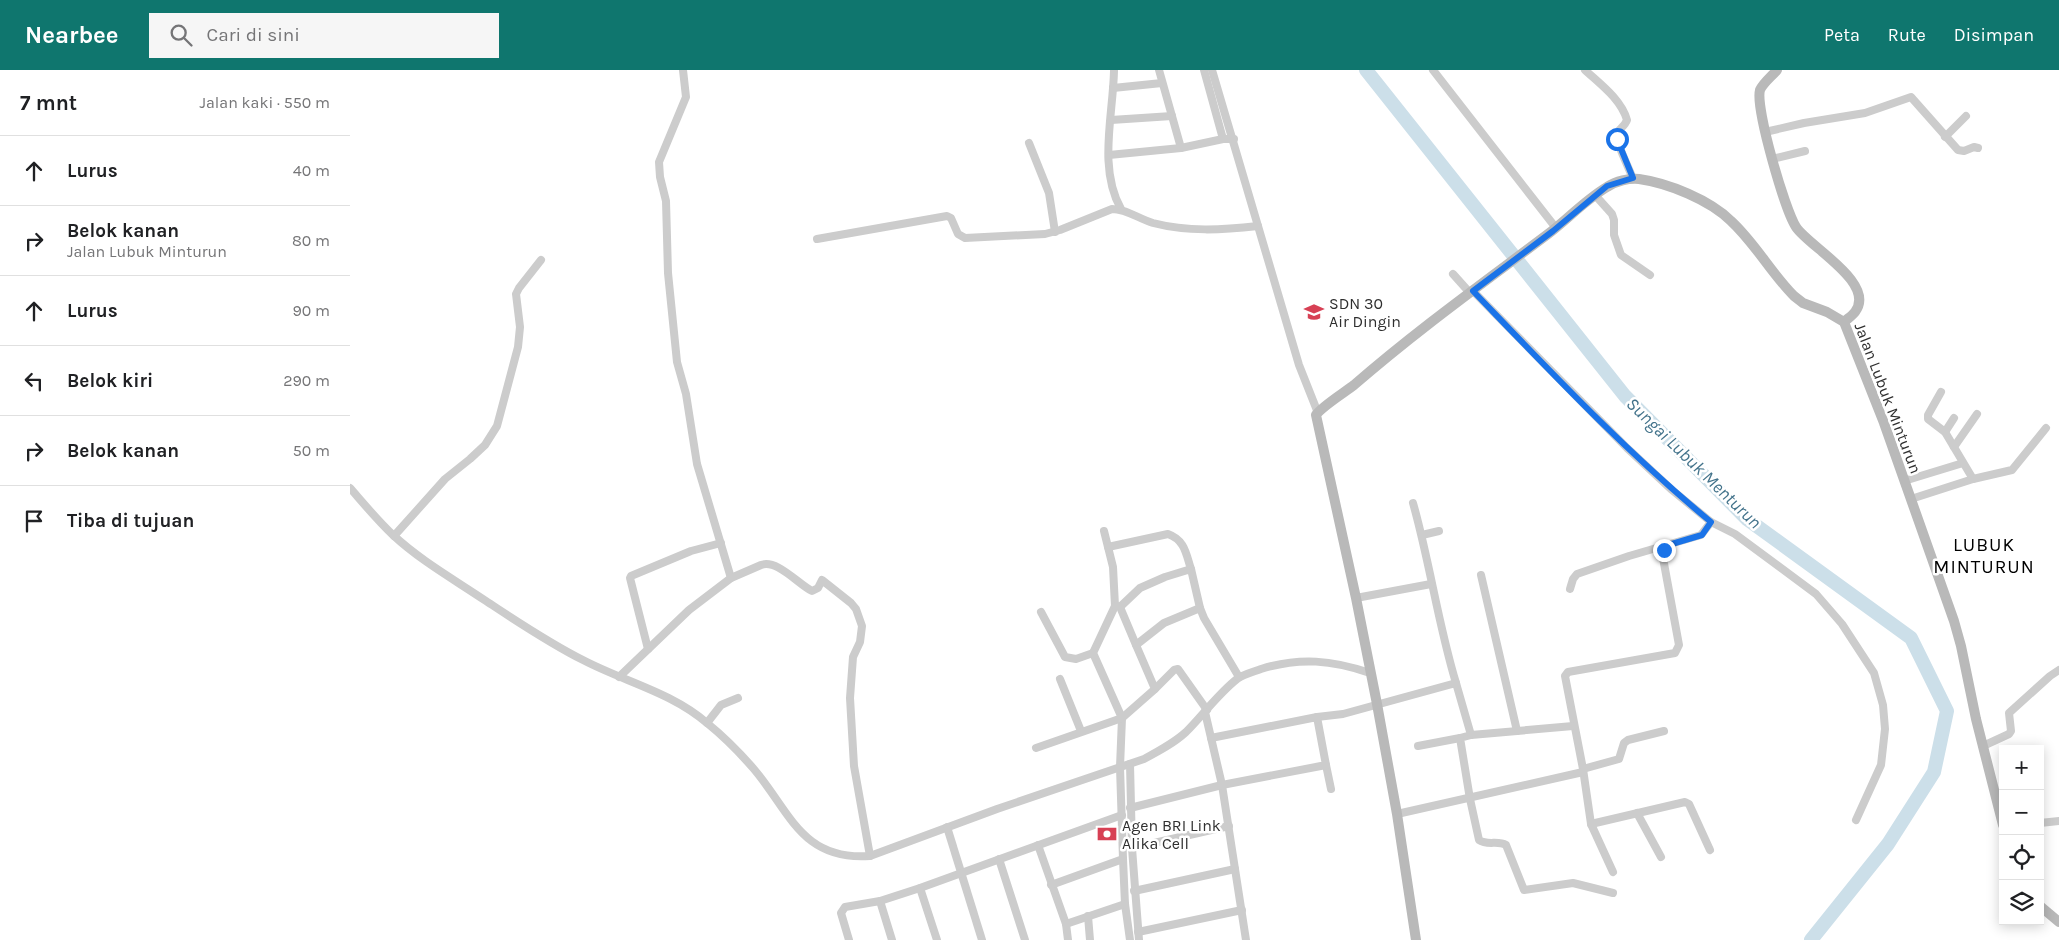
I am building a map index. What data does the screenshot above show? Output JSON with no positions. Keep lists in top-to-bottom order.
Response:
{
  "streets": {
    "street": ["Jalan Lubuk Minturun"]
  },
  "districts": ["LUBUK MINTURUN"],
  "water": ["Sungai Lubuk Menturun"],
  "places": {
    "school or university": ["SDN 30 Air Dingin"],
    "bank": ["Agen BRI Link Alika Cell"]
  },
  "page": {
    "header": "Nearbee",
    "search": "Cari di sini",
    "nav": ["Peta", "Rute", "Disimpan"],
    "heading": ["7 mnt", "Jalan kaki · 550 m"],
    "list": [
      ["Lurus", "40 m"],
      ["Belok kanan", "Jalan Lubuk Minturun", "80 m"],
      ["Lurus", "90 m"],
      ["Belok kiri", "290 m"],
      ["Belok kanan", "50 m"],
      "Tiba di tujuan"
    ],
    "map_buttons": ["+", "−"]
  }
}
